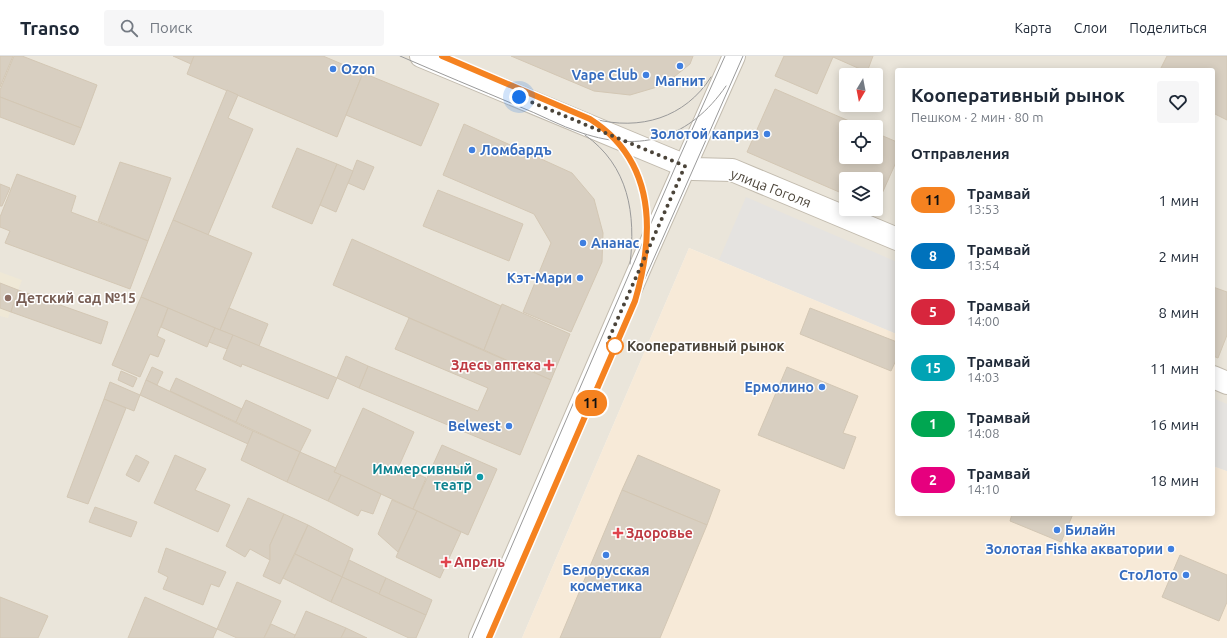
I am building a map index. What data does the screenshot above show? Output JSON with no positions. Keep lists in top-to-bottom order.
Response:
{
  "streets": {
    "street": ["улица Гоголя"]
  },
  "places": {
    "other": [
      "Магнит",
      "Ozon",
      "Vape Club",
      "Золотой каприз",
      "Ломбардъ",
      "Ананас",
      "Кэт-Мари",
      "Детский сад №15",
      "Кооперативный рынок",
      "Ермолино",
      "Belwest",
      "Иммерсивный театр",
      "Билайн",
      "Золотая Fishka акватории",
      "Белорусская косметика",
      "СтоЛото"
    ],
    "health": ["Здесь аптека", "Здоровье", "Апрель"]
  },
  "lines": ["tram line 11"],
  "north": "bottom",
  "page": {
    "header": "Transo",
    "search": "Поиск",
    "nav": ["Карта", "Слои", "Поделиться"],
    "on_map": "11",
    "heading": [
      ["Кооперативный рынок", "Пешком · 2 мин · 80 m"],
      "Отправления"
    ],
    "list": [
      {
        "mark": "11",
        "name": "Трамвай",
        "note": "13:53",
        "value": "1 мин"
      },
      {
        "mark": "8",
        "name": "Трамвай",
        "note": "13:54",
        "value": "2 мин"
      },
      {
        "mark": "5",
        "name": "Трамвай",
        "note": "14:00",
        "value": "8 мин"
      },
      {
        "mark": "15",
        "name": "Трамвай",
        "note": "14:03",
        "value": "11 мин"
      },
      {
        "mark": "1",
        "name": "Трамвай",
        "note": "14:08",
        "value": "16 мин"
      },
      {
        "mark": "2",
        "name": "Трамвай",
        "note": "14:10",
        "value": "18 мин"
      }
    ]
  }
}
